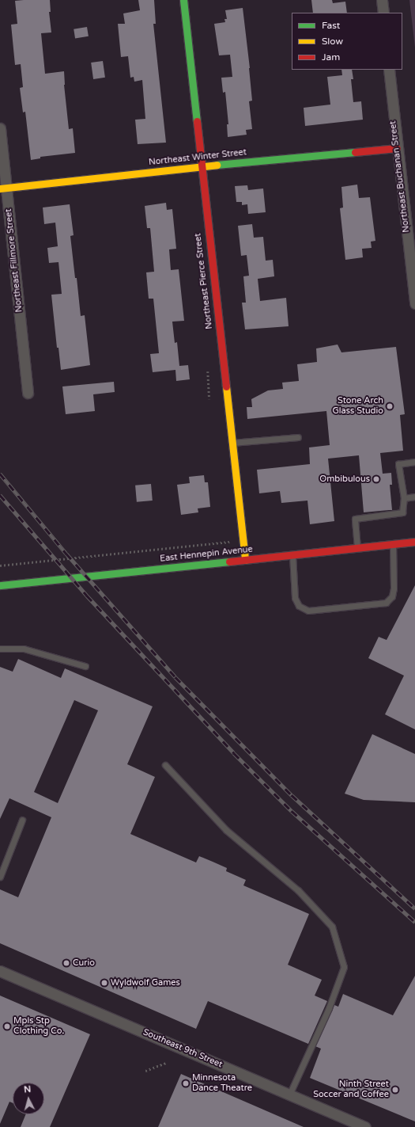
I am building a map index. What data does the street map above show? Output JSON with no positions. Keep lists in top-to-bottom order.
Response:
{
  "streets": {
    "street": [
      "Northeast Winter Street",
      "Northeast Buchanan Street",
      "Northeast Fillmore Street",
      "Northeast Pierce Street",
      "East Hennepin Avenue",
      "Southeast 9th Street"
    ]
  },
  "crossings": [
    ["Northeast Winter Street", "Northeast Buchanan Street"],
    ["Northeast Winter Street", "Northeast Fillmore Street"],
    ["Northeast Winter Street", "Northeast Pierce Street"],
    ["Northeast Pierce Street", "East Hennepin Avenue"]
  ],
  "places": [
    "Stone Arch Glass Studio",
    "Ombibulous",
    "Curio",
    "Wyldwolf Games",
    "Mpls Stp Clothing Co.",
    "Minnesota Dance Theatre",
    "Ninth Street Soccer and Coffee"
  ],
  "legend": ["Fast", "Slow", "Jam"],
  "north": "top"
}
